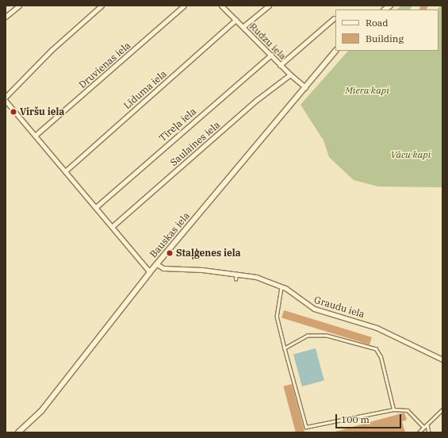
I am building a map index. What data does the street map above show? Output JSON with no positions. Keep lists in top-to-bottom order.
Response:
{
  "streets": {
    "street": [
      "Rudzu iela",
      "Druvienas iela",
      "Līduma iela",
      "Tīreļa iela",
      "Saulaines iela",
      "Bauskas iela",
      "Graudu iela"
    ]
  },
  "crossings": [
    ["Rudzu iela", "Līduma iela"],
    ["Rudzu iela", "Tīreļa iela"],
    ["Rudzu iela", "Saulaines iela"],
    ["Rudzu iela", "Bauskas iela"],
    ["Bauskas iela", "Graudu iela"]
  ],
  "parks": ["Miera kapi", "Vācu kapi"],
  "places": ["Viršu iela", "Staļģenes iela"],
  "legend": ["Road", "Building"],
  "scale_bar": "100 m"
}
